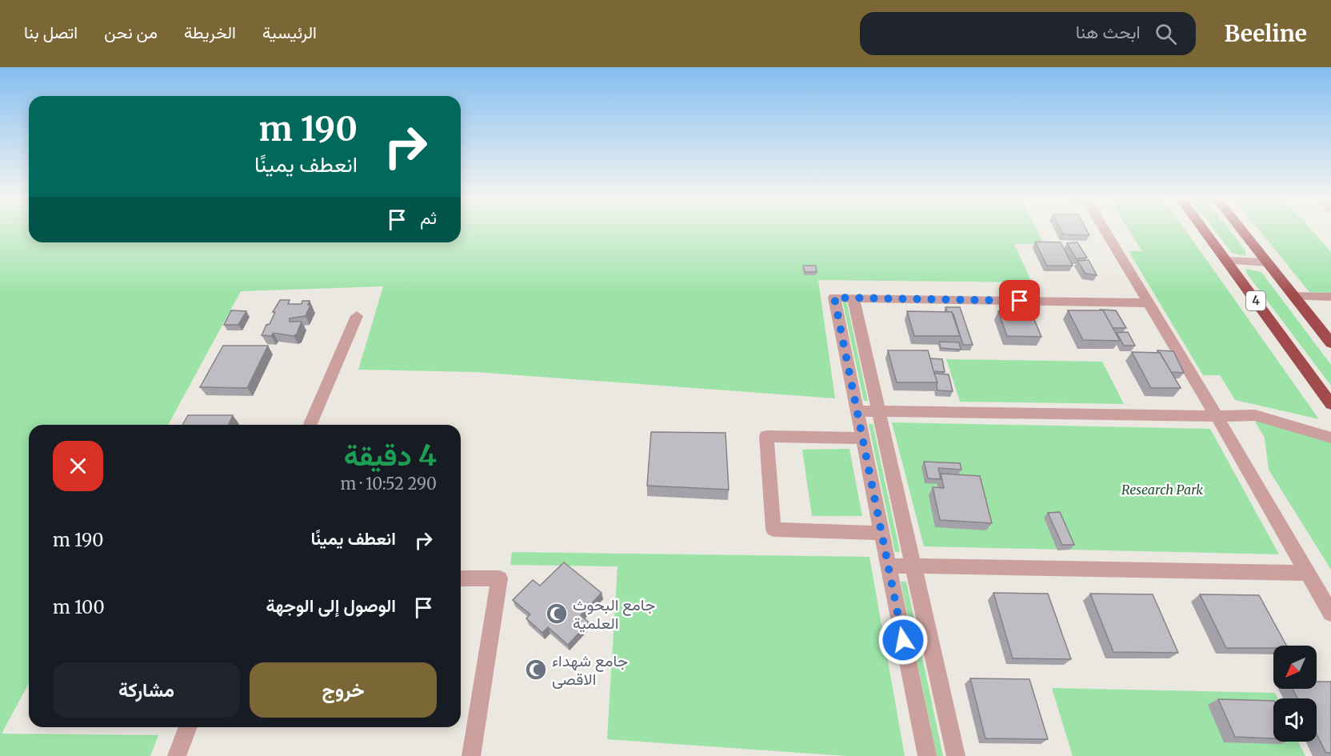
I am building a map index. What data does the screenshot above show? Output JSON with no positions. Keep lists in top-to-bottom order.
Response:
{
  "streets": {
    "highway": ["4"]
  },
  "parks": ["Research Park"],
  "places": {
    "mosque": ["جامع البحوث العلمية", "جامع شهداء الاقصى"]
  },
  "north": "bottom left",
  "page": {
    "header": "Beeline",
    "search": "ابحث هنا",
    "nav": [
      "الرئيسية",
      "الخريطة",
      "من نحن",
      "اتصل بنا"
    ],
    "turn": ["190 m", "انعطف يمينًا"],
    "then": "ثم",
    "heading": ["4 دقيقة", "290 m · 10:52"],
    "list": [
      {
        "name": "انعطف يمينًا",
        "value": "190 m"
      },
      {
        "name": "الوصول إلى الوجهة",
        "value": "100 m"
      }
    ],
    "buttons": ["خروج", "مشاركة"]
  }
}
